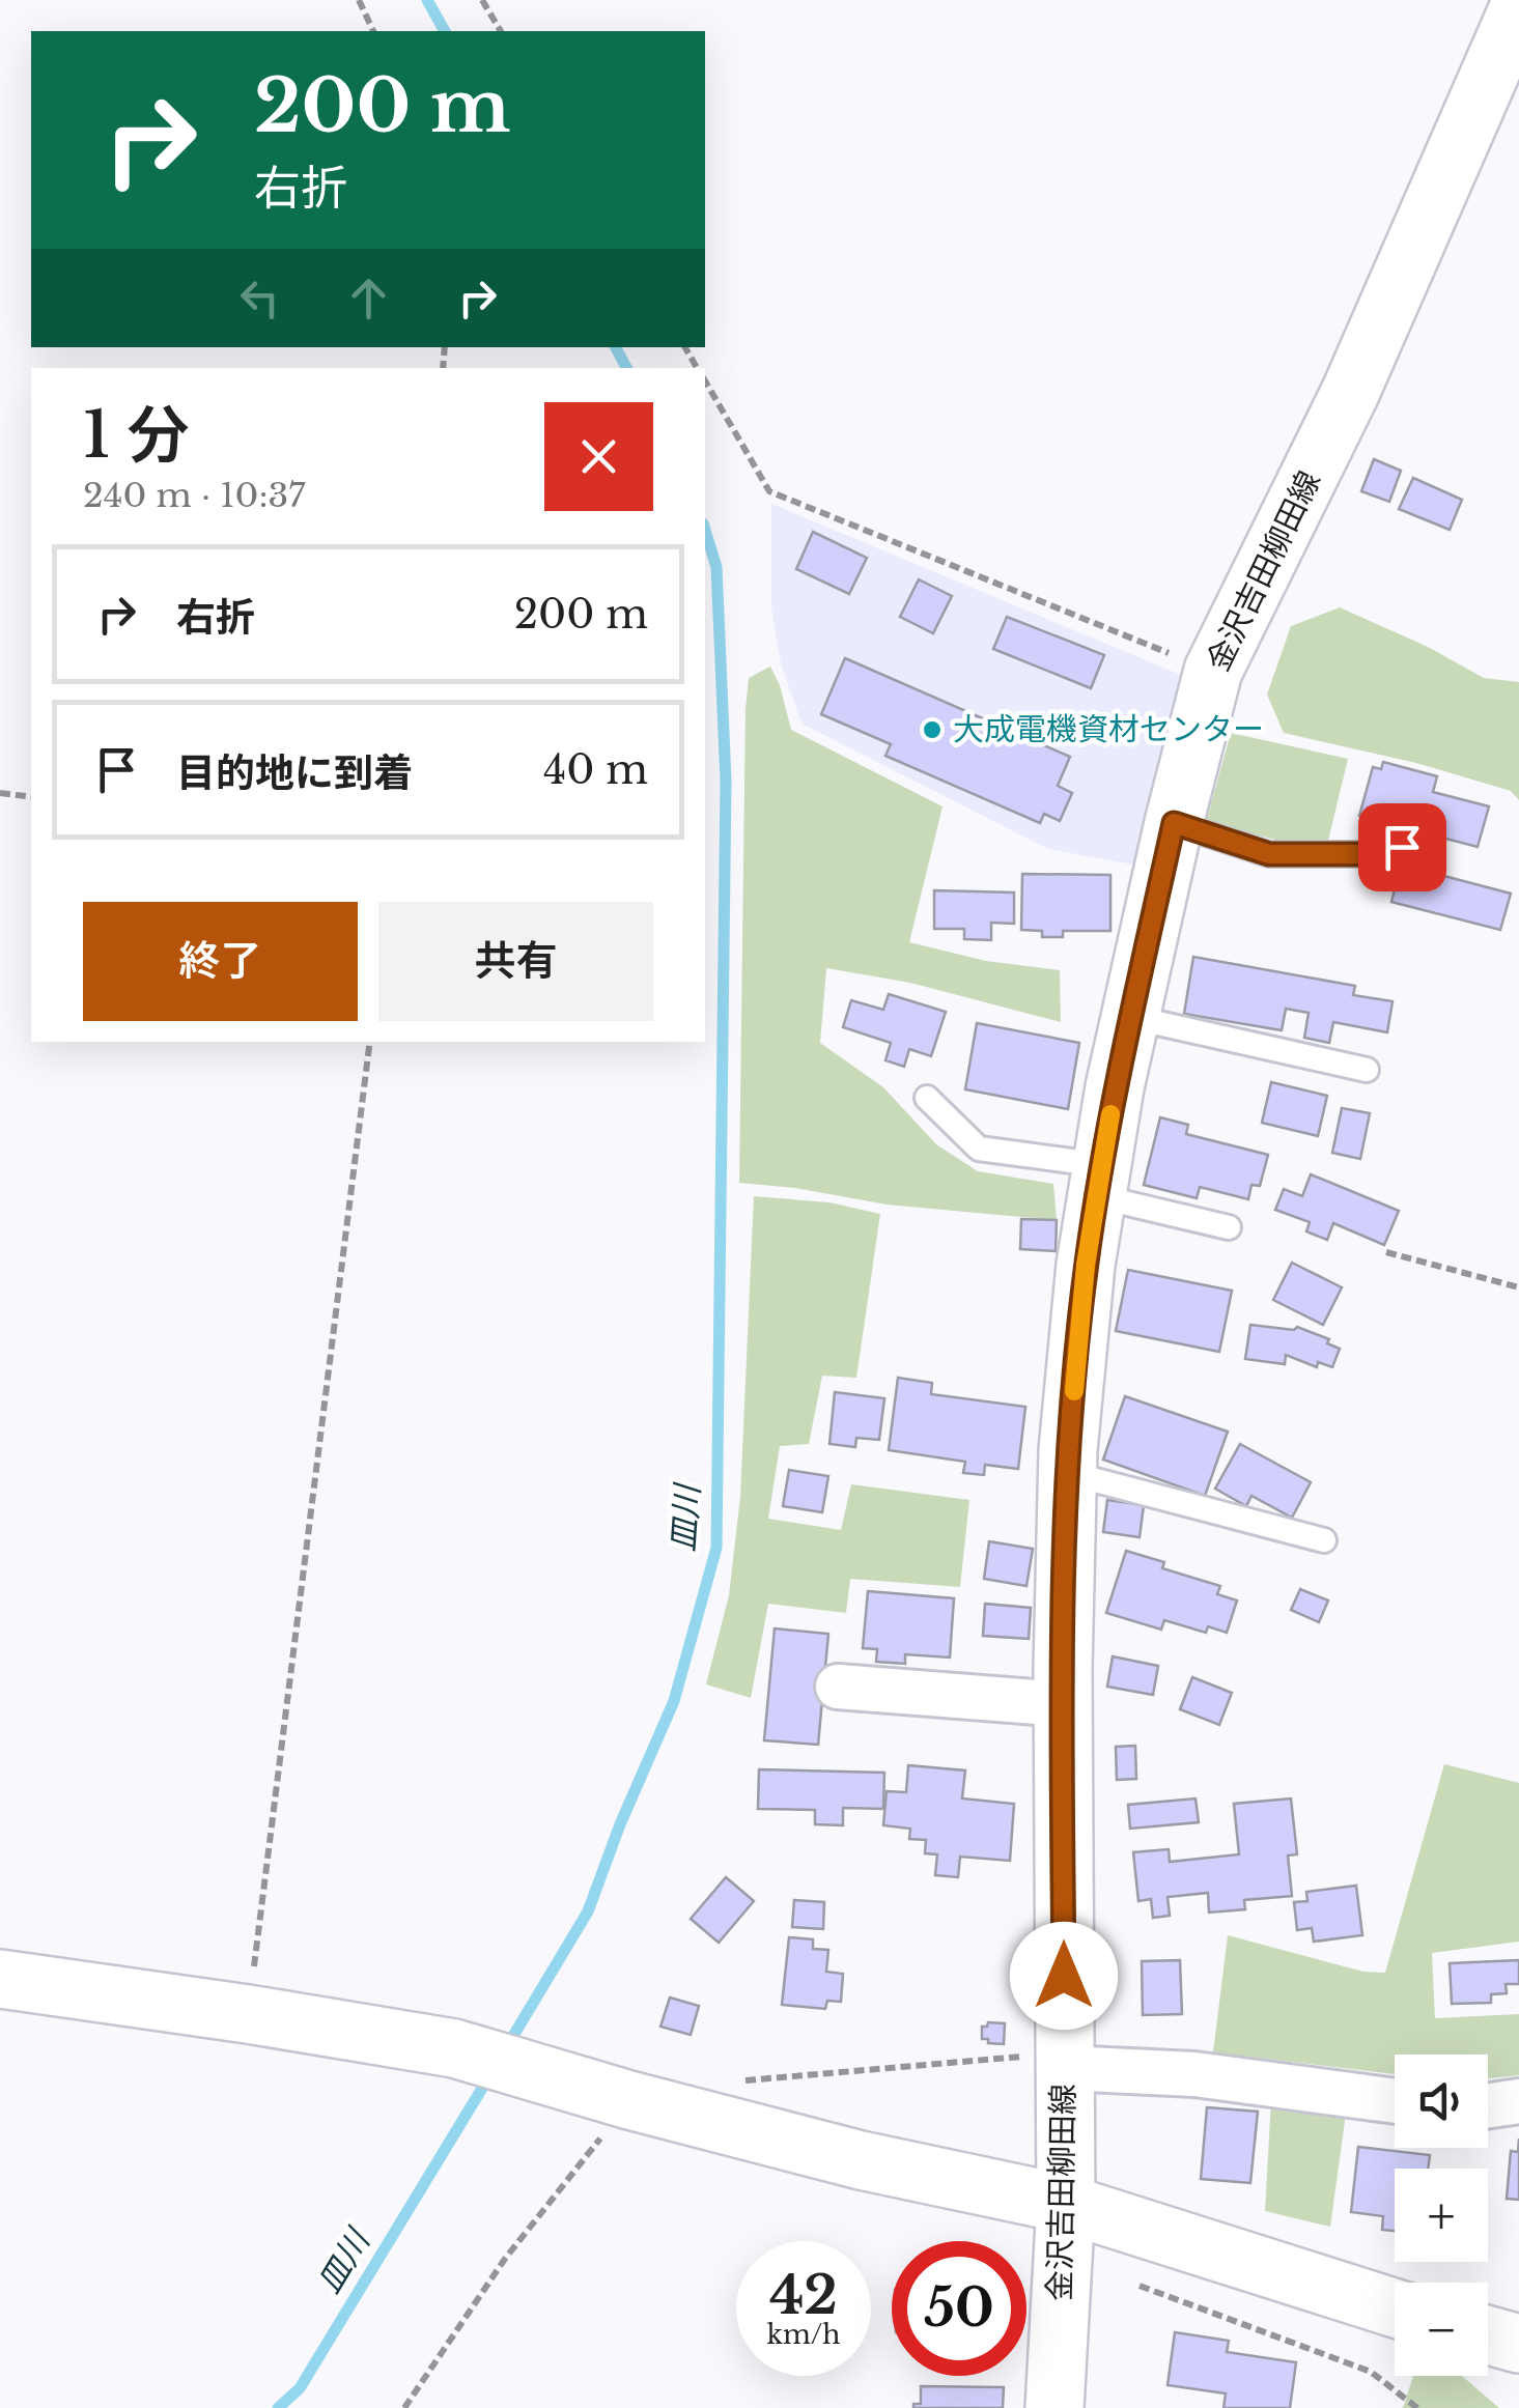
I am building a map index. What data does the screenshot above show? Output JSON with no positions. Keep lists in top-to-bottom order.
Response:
{
  "streets": {
    "main road": ["金沢吉田柳田線"]
  },
  "water": ["皿川"],
  "places": ["大成電機資材センター"],
  "page": {
    "turn": ["200 m", "右折"],
    "heading": ["1 分", "240 m · 10:37"],
    "list": [
      {
        "name": "右折",
        "value": "200 m"
      },
      {
        "name": "目的地に到着",
        "value": "40 m"
      }
    ],
    "buttons": ["終了", "共有"],
    "map_buttons": ["+", "−"],
    "speed": "42 km/h",
    "limit": "50"
  }
}
